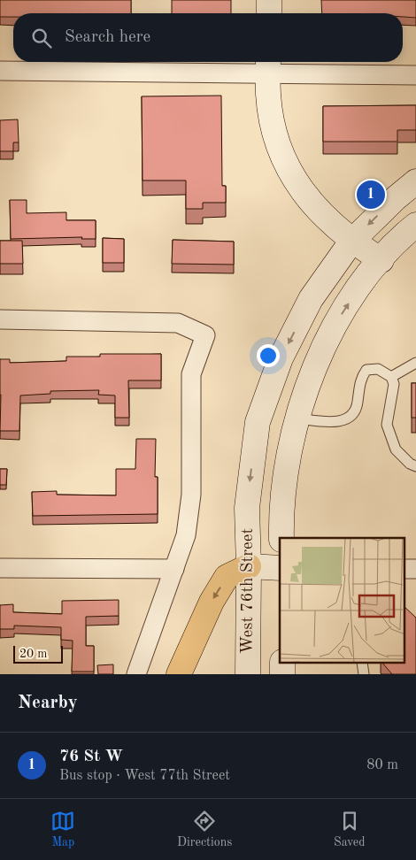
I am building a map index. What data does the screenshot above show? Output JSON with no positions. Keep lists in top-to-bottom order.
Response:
{
  "streets": {
    "street": ["West 76th Street"]
  },
  "scale_bar": "20 m",
  "page": {
    "search": "Search here",
    "pins": "1",
    "scale": "20 m",
    "heading": "Nearby",
    "list": [
      {
        "mark": "1",
        "name": "76 St W",
        "note": "Bus stop · West 77th Street",
        "value": "80 m"
      }
    ],
    "nav": ["Map", "Directions", "Saved"]
  }
}
